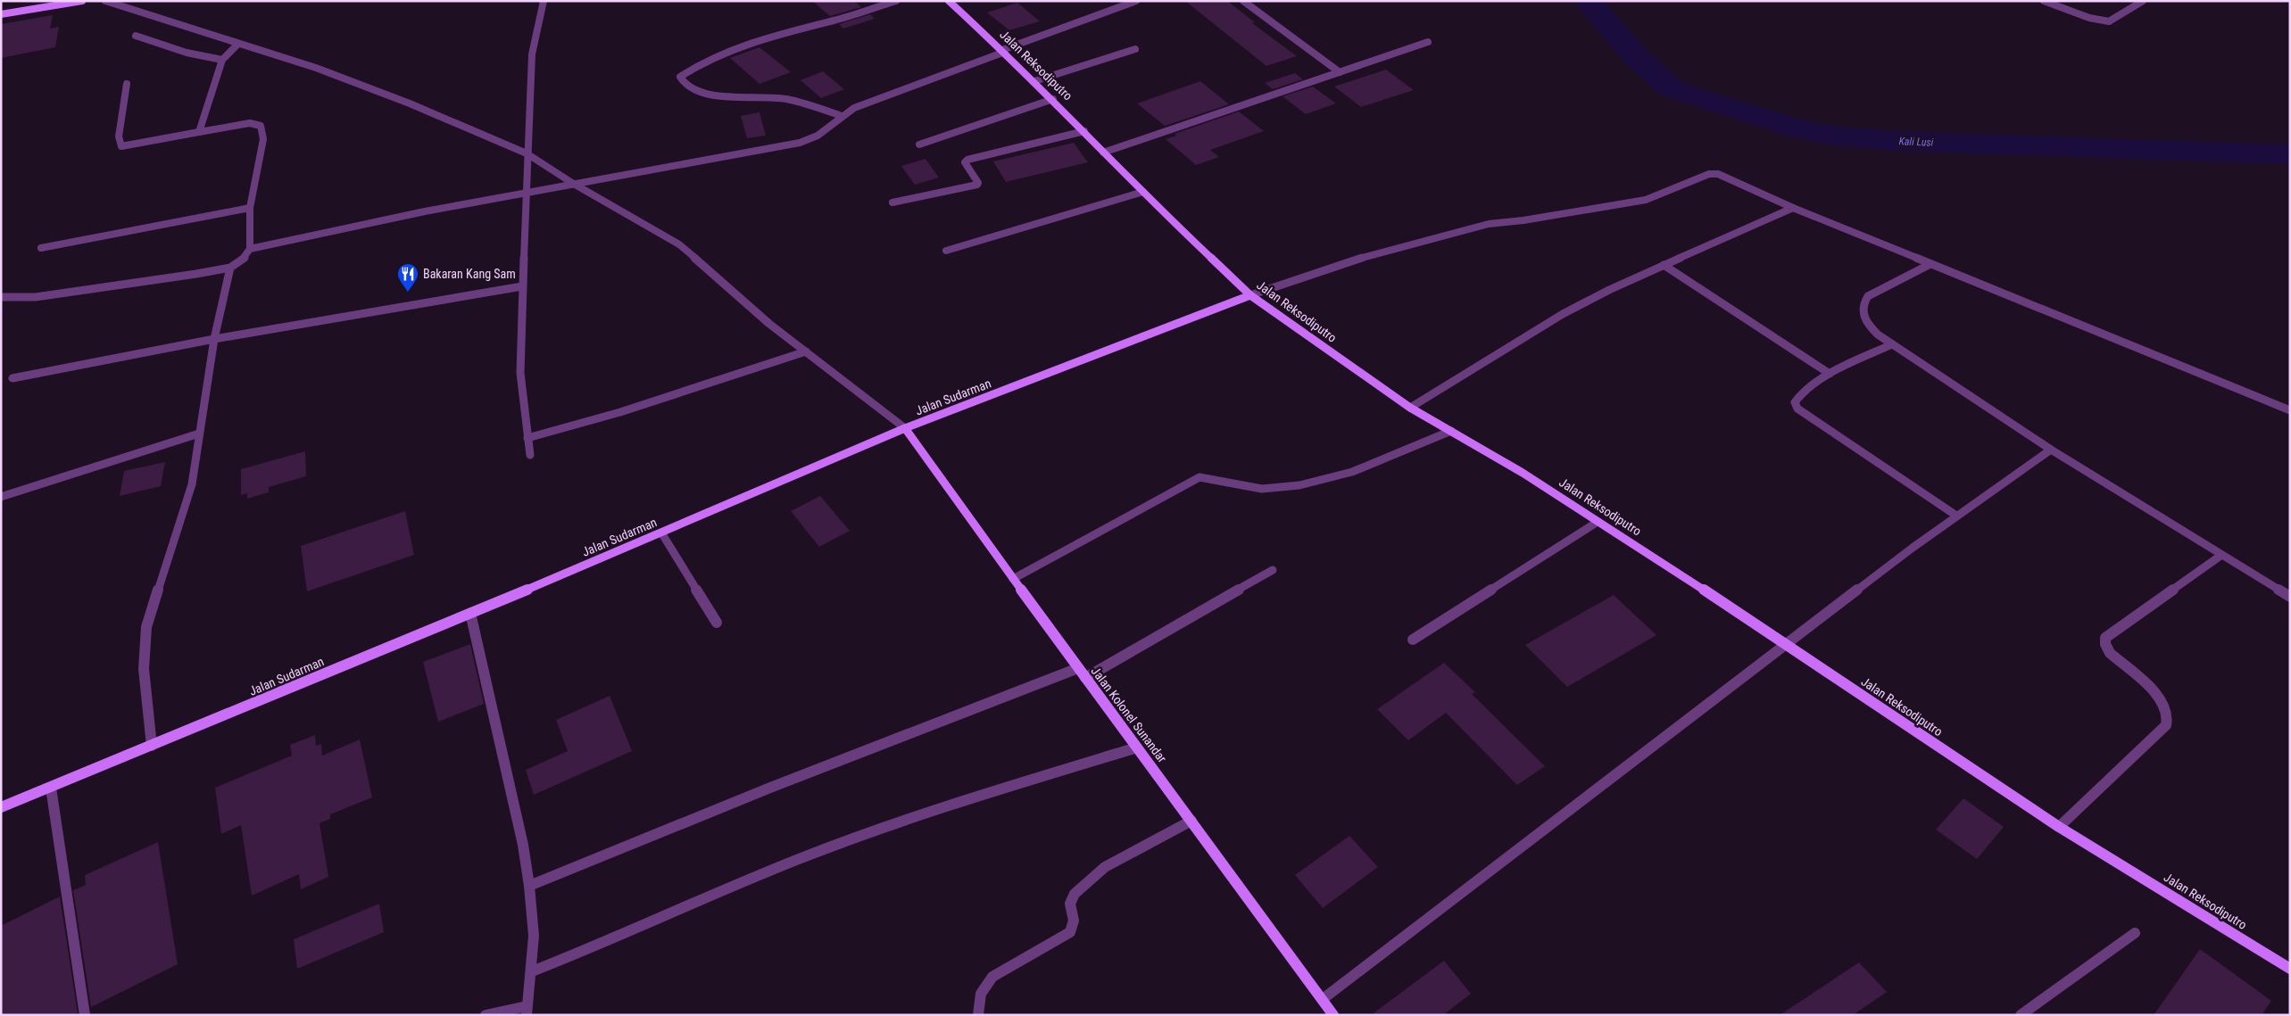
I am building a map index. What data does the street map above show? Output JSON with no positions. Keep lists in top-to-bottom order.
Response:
{
  "streets": {
    "main road": ["Jalan Reksodiputro", "Jalan Sudarman", "Jalan Kolonel Sunandar"]
  },
  "crossings": [
    ["Jalan Reksodiputro", "Jalan Sudarman"],
    ["Jalan Sudarman", "Jalan Kolonel Sunandar"]
  ],
  "water": ["Kali Lusi"],
  "places": {
    "restaurant": ["Bakaran Kang Sam"]
  }
}
